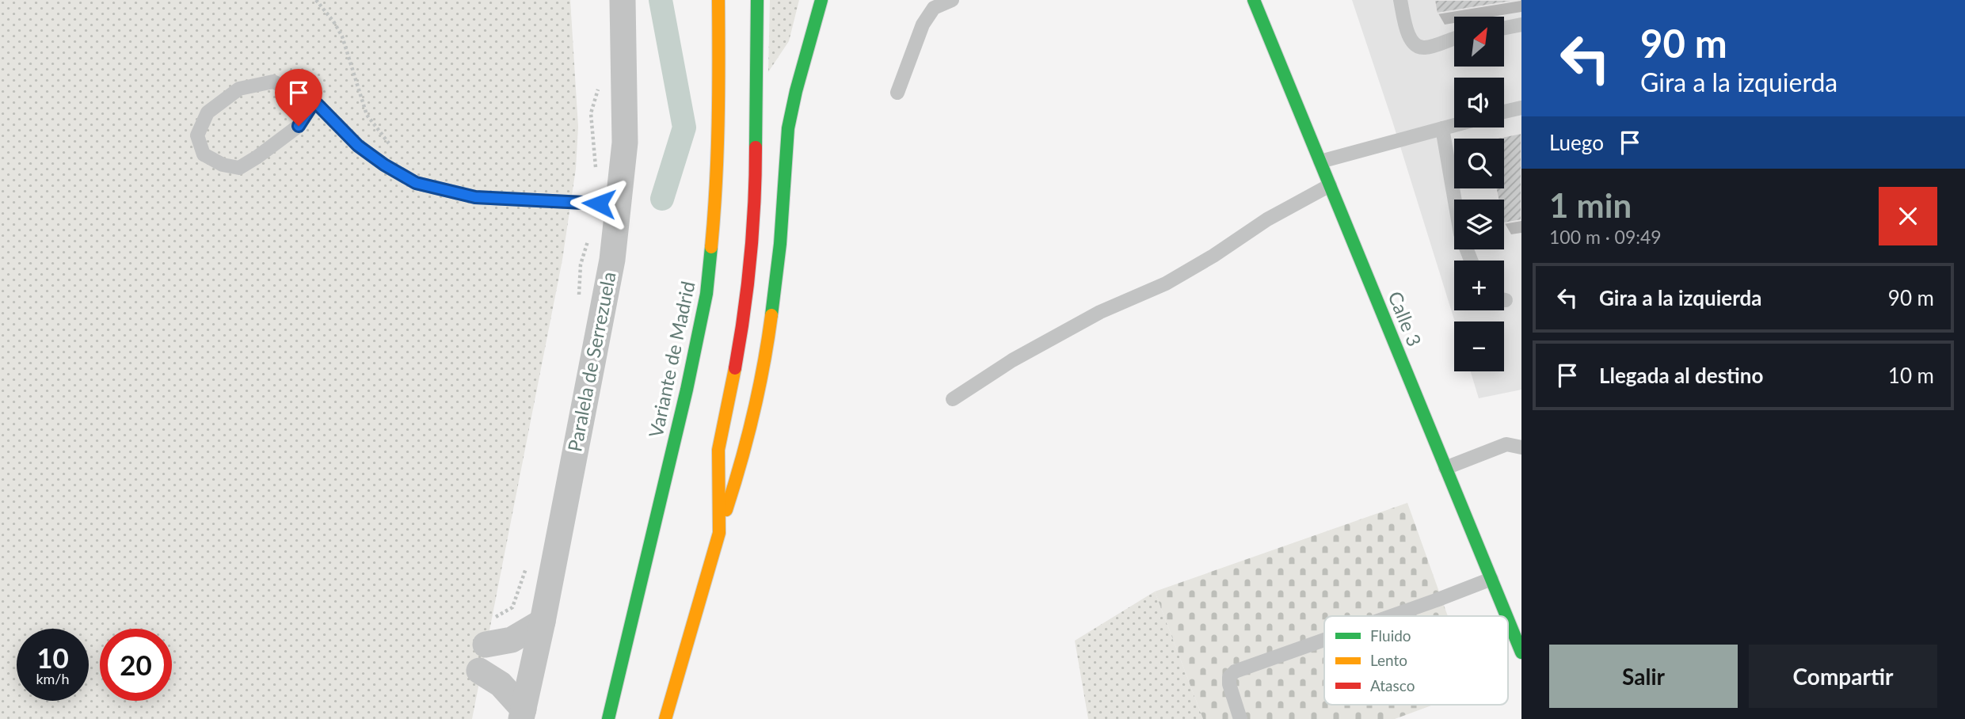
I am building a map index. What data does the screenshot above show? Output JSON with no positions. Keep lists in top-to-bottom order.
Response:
{
  "streets": {
    "main road": ["Calle 3", "Variante de Madrid"],
    "street": ["Paralela de Serrezuela"]
  },
  "legend": ["Fluido", "Lento", "Atasco"],
  "north": "top right",
  "page": {
    "turn": ["90 m", "Gira a la izquierda"],
    "map_buttons": ["+", "−"],
    "then": "Luego",
    "heading": ["1 min", "100 m · 09:49"],
    "list": [
      {
        "name": "Gira a la izquierda",
        "value": "90 m"
      },
      {
        "name": "Llegada al destino",
        "value": "10 m"
      }
    ],
    "speed": "10 km/h",
    "limit": "20",
    "buttons": ["Salir", "Compartir"]
  }
}
